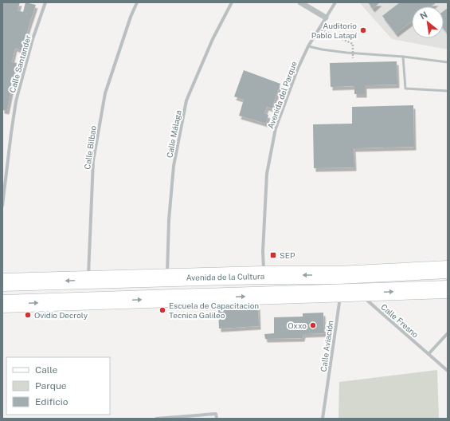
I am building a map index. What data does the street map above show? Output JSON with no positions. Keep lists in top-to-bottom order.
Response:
{
  "streets": {
    "main road": ["Avenida de la Cultura"],
    "street": [
      "Calle Santander",
      "Avenida del Parque",
      "Calle Málaga",
      "Calle Bilbao",
      "Calle Fresno",
      "Calle Aviación"
    ]
  },
  "crossings": [
    ["Avenida del Parque", "Avenida de la Cultura"],
    ["Calle Málaga", "Avenida de la Cultura"],
    ["Calle Bilbao", "Avenida de la Cultura"],
    ["Avenida de la Cultura", "Calle Fresno"],
    ["Avenida de la Cultura", "Calle Aviación"]
  ],
  "places": {
    "other": [
      "Auditorio Pablo Latapí",
      "Escuela de Capacitacion Tecnica Galileo",
      "Ovidio Decroly",
      "Oxxo"
    ],
    "transit": ["SEP"]
  },
  "legend": ["Calle", "Parque", "Edificio"],
  "north": "top left"
}
